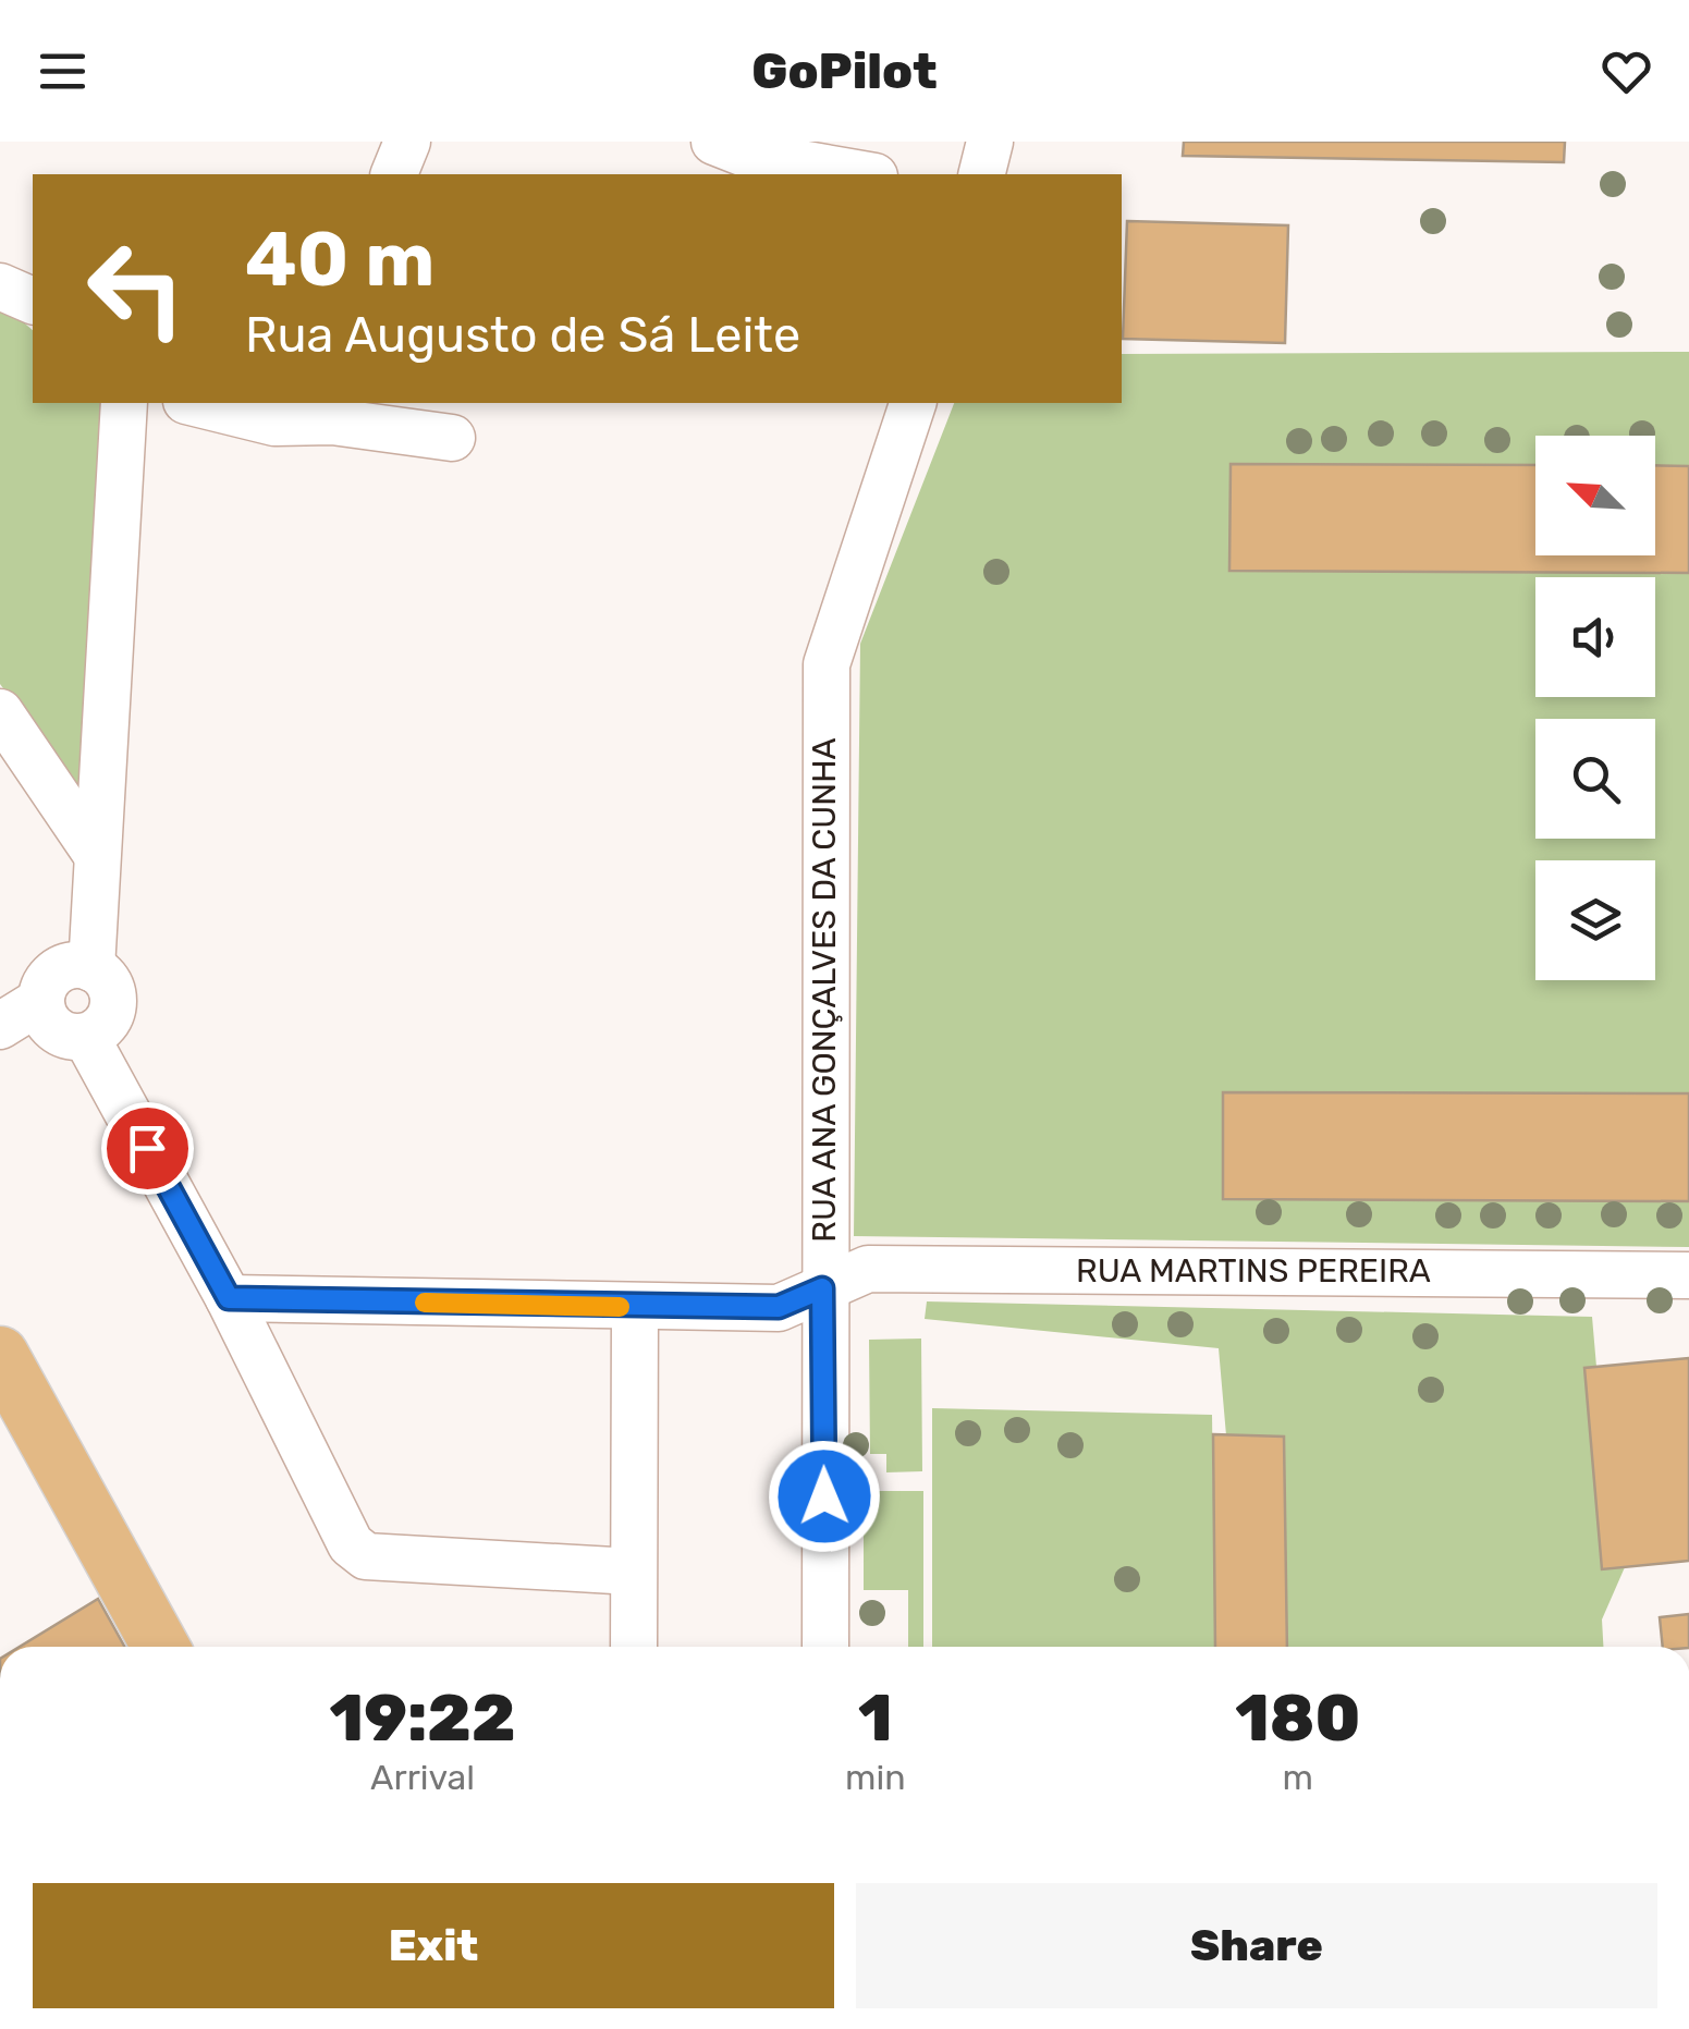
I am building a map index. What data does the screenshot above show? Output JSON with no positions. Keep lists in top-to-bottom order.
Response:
{
  "streets": {
    "street": ["RUA ANA GONÇALVES DA CUNHA", "RUA MARTINS PEREIRA"]
  },
  "crossings": [
    ["RUA ANA GONÇALVES DA CUNHA", "RUA MARTINS PEREIRA"]
  ],
  "north": "top left",
  "page": {
    "header": "GoPilot",
    "turn": ["40 m", "Rua Augusto de Sá Leite"],
    "eta": [
      "19:22",
      "Arrival",
      "1",
      "min",
      "180",
      "m"
    ],
    "buttons": ["Exit", "Share"]
  }
}
